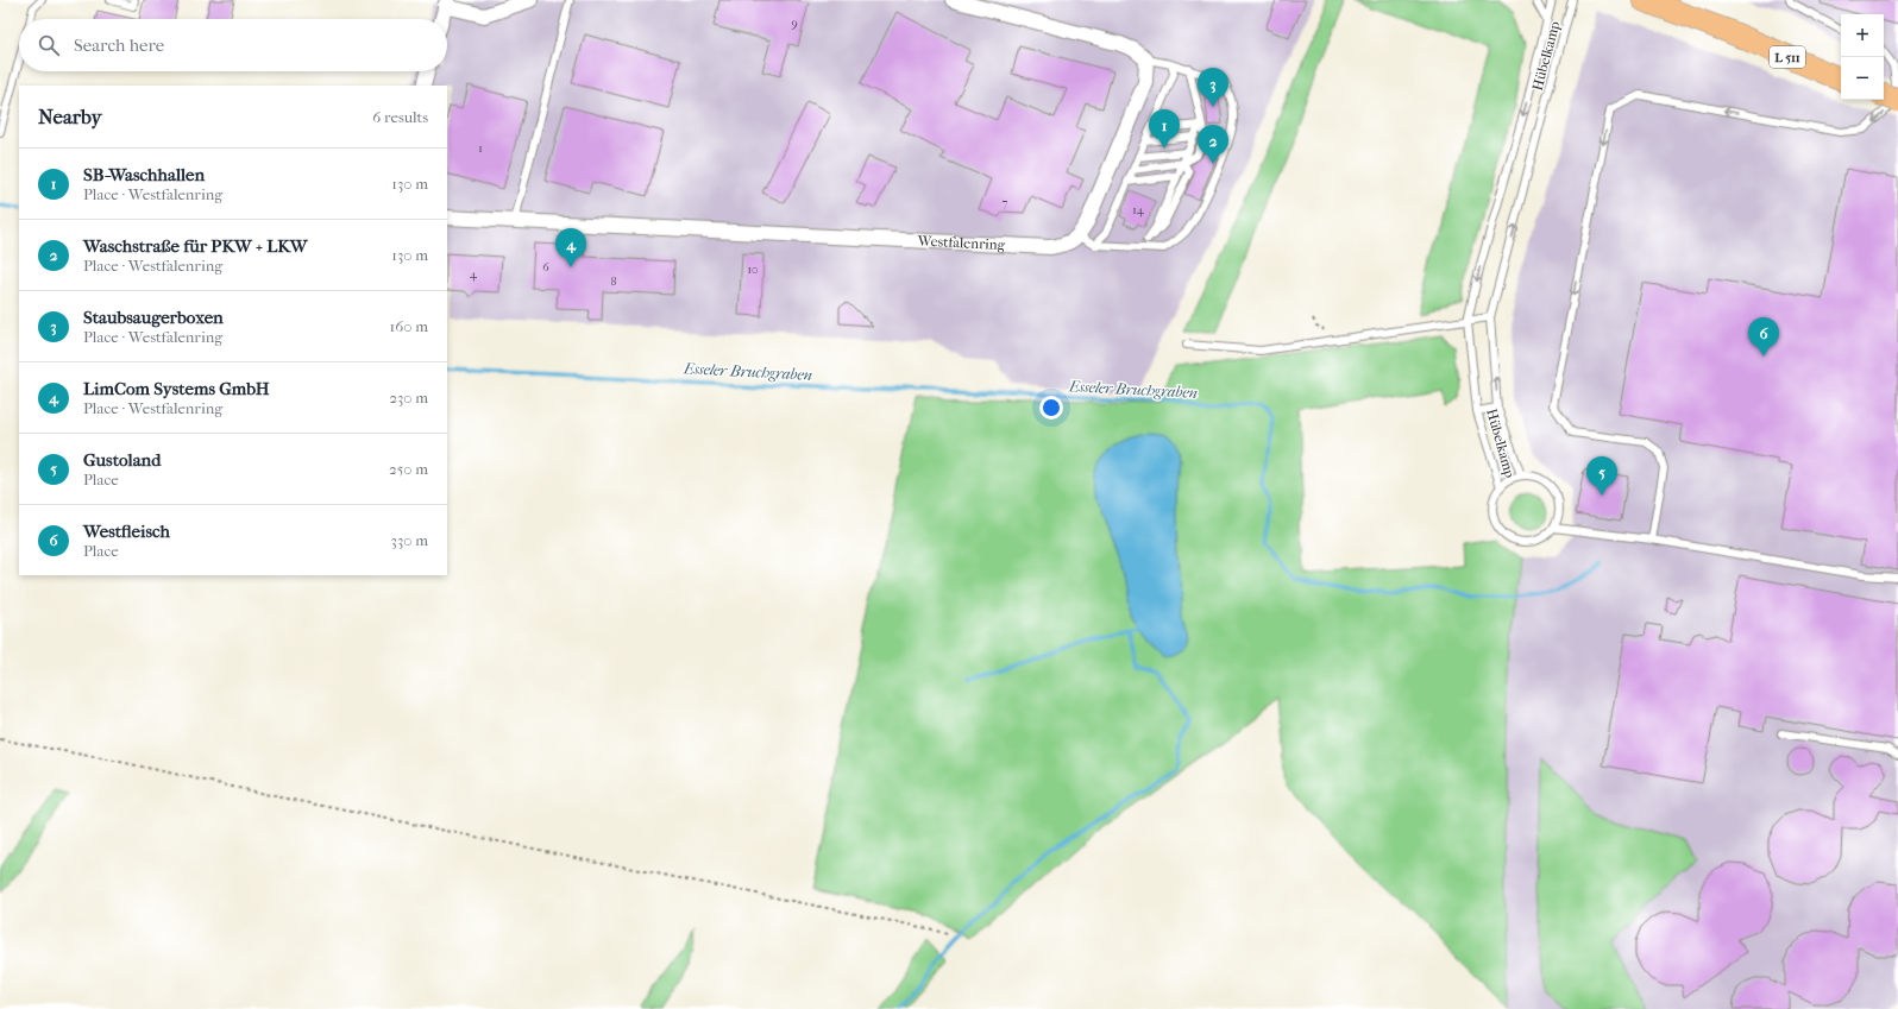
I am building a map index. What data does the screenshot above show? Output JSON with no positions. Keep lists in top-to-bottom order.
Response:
{
  "streets": {
    "main road": ["L 511"],
    "street": ["Westfalenring"],
    "lane": ["Hübelkamp"]
  },
  "water": ["Esseler Bruchgraben"],
  "house_numbers": [
    "9",
    "1",
    "7",
    "14",
    "6",
    "10",
    "4",
    "8"
  ],
  "page": {
    "map_buttons": ["+", "−"],
    "search": "Search here",
    "pins": [
      "3",
      "1",
      "2",
      "4",
      "6",
      "5"
    ],
    "heading": ["Nearby", "6 results"],
    "list": [
      {
        "mark": "1",
        "name": "SB-Waschhallen",
        "note": "Place · Westfalenring",
        "value": "130 m"
      },
      {
        "mark": "2",
        "name": "Waschstraße für PKW + LKW",
        "note": "Place · Westfalenring",
        "value": "130 m"
      },
      {
        "mark": "3",
        "name": "Staubsaugerboxen",
        "note": "Place · Westfalenring",
        "value": "160 m"
      },
      {
        "mark": "4",
        "name": "LimCom Systems GmbH",
        "note": "Place · Westfalenring",
        "value": "230 m"
      },
      {
        "mark": "5",
        "name": "Gustoland",
        "note": "Place",
        "value": "250 m"
      },
      {
        "mark": "6",
        "name": "Westfleisch",
        "note": "Place",
        "value": "330 m"
      }
    ]
  }
}
